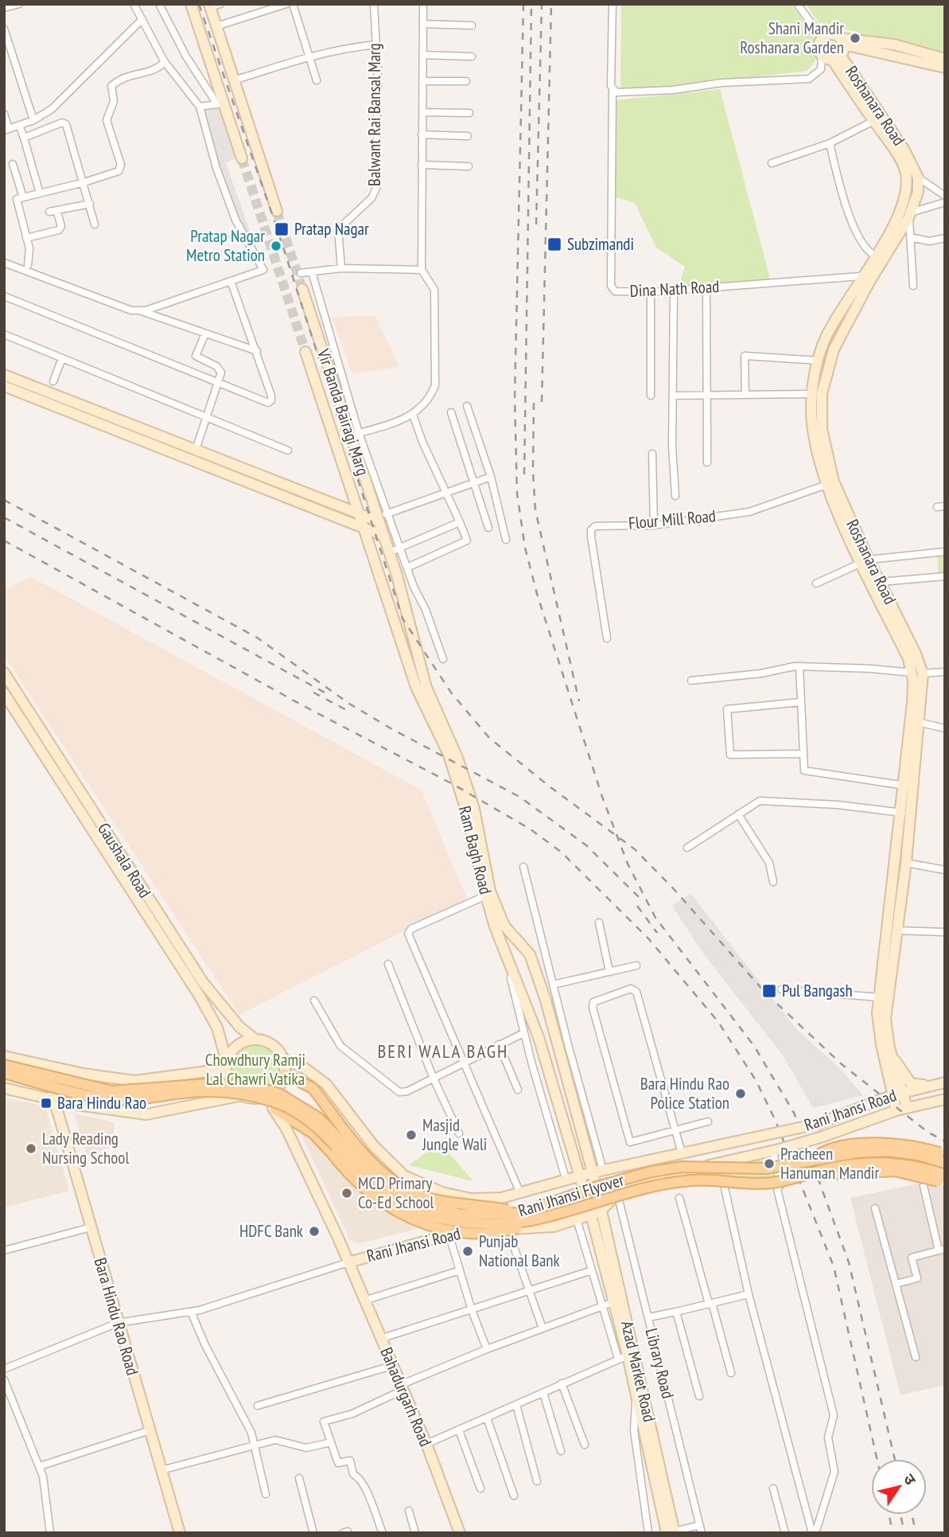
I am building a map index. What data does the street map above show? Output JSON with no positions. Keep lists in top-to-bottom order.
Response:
{
  "streets": {
    "main road": [
      "Roshanara Road",
      "Vir Banda Bairagi Marg",
      "Ram Bagh Road",
      "Gaushala Road",
      "Rani Jhansi Road",
      "Rani Jhansi Flyover",
      "Bara Hindu Rao Road",
      "Azad Market Road",
      "Bahadurgarh Road"
    ],
    "street": [
      "Balwant Rai Bansal Marg",
      "Dina Nath Road",
      "Flour Mill Road",
      "Library Road"
    ]
  },
  "crossings": [
    ["Roshanara Road", "Dina Nath Road"],
    ["Roshanara Road", "Flour Mill Road"],
    ["Roshanara Road", "Rani Jhansi Road"],
    ["Vir Banda Bairagi Marg", "Ram Bagh Road"],
    ["Ram Bagh Road", "Rani Jhansi Road"],
    ["Ram Bagh Road", "Azad Market Road"],
    ["Gaushala Road", "Rani Jhansi Road"],
    ["Rani Jhansi Road", "Library Road"],
    ["Rani Jhansi Road", "Azad Market Road"],
    ["Rani Jhansi Road", "Bahadurgarh Road"]
  ],
  "districts": ["BERI WALA BAGH"],
  "parks": ["Chowdhury Ramji Lal Chawri Vatika"],
  "places": {
    "other": [
      "Shani Mandir Roshanara Garden",
      "Pratap Nagar Metro Station",
      "Bara Hindu Rao Police Station",
      "Masjid Jungle Wali",
      "Lady Reading Nursing School",
      "Pracheen Hanuman Mandir",
      "MCD Primary Co-Ed School",
      "HDFC Bank",
      "Punjab National Bank"
    ],
    "transit": [
      "Pratap Nagar",
      "Subzimandi",
      "Pul Bangash",
      "Bara Hindu Rao"
    ]
  },
  "north": "top right"
}
